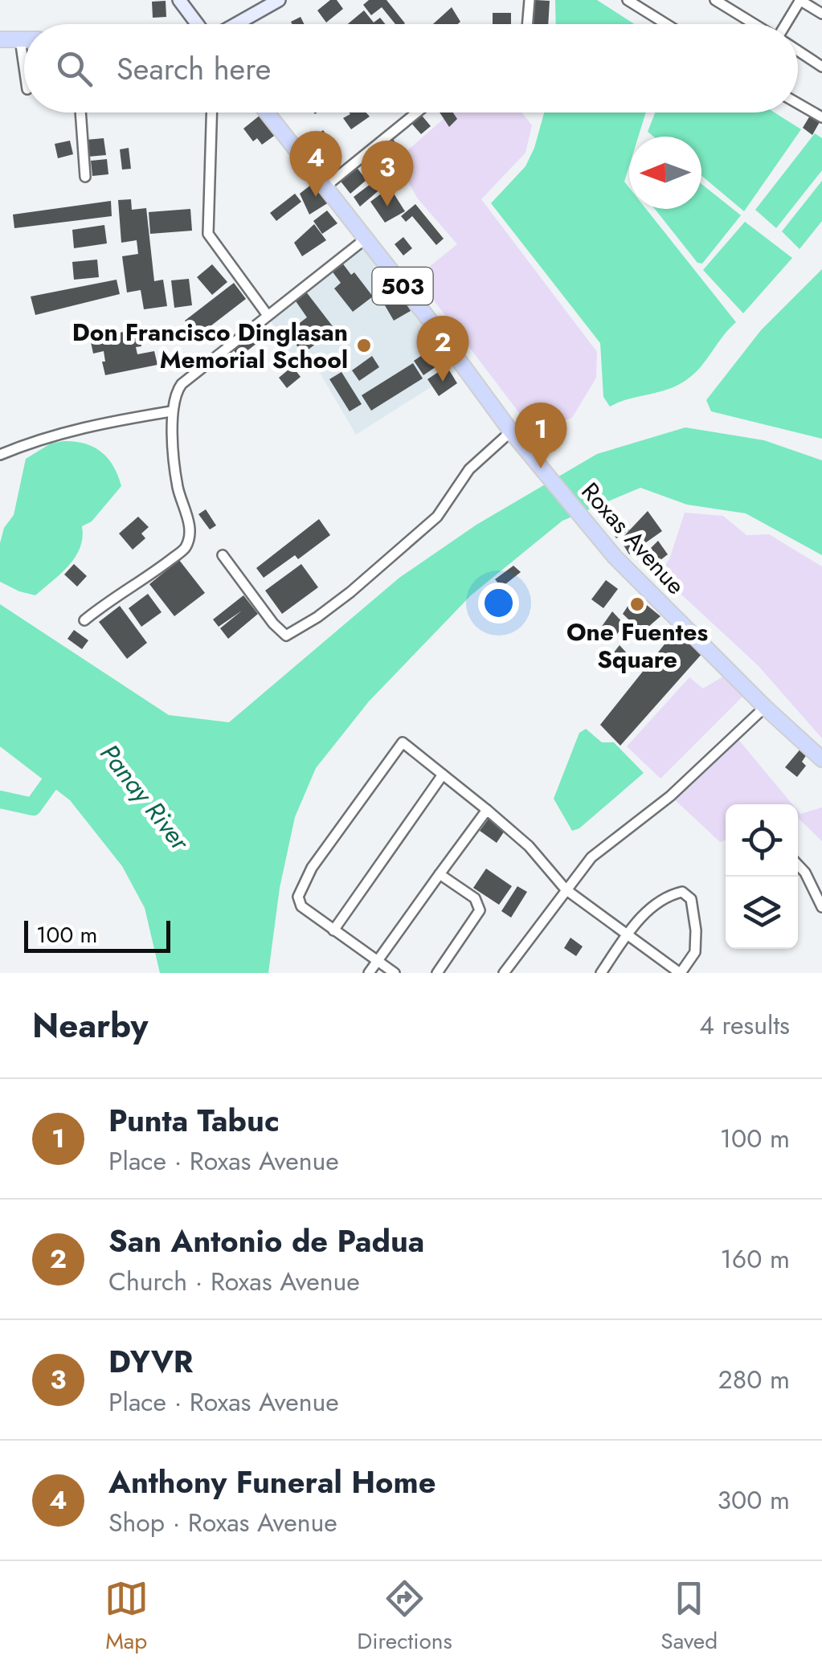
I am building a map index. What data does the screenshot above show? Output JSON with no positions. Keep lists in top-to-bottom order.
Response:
{
  "streets": {
    "main road": ["503", "Roxas Avenue"]
  },
  "water": ["Panay River"],
  "places": ["Don Francisco Dinglasan Memorial School", "One Fuentes Square"],
  "scale_bar": "100 m",
  "north": "left",
  "page": {
    "search": "Search here",
    "pins": [
      "4",
      "3",
      "2",
      "1"
    ],
    "scale": "100 m",
    "heading": ["Nearby", "4 results"],
    "list": [
      {
        "mark": "1",
        "name": "Punta Tabuc",
        "note": "Place · Roxas Avenue",
        "value": "100 m"
      },
      {
        "mark": "2",
        "name": "San Antonio de Padua",
        "note": "Church · Roxas Avenue",
        "value": "160 m"
      },
      {
        "mark": "3",
        "name": "DYVR",
        "note": "Place · Roxas Avenue",
        "value": "280 m"
      },
      {
        "mark": "4",
        "name": "Anthony Funeral Home",
        "note": "Shop · Roxas Avenue",
        "value": "300 m"
      }
    ],
    "nav": ["Map", "Directions", "Saved"]
  }
}
